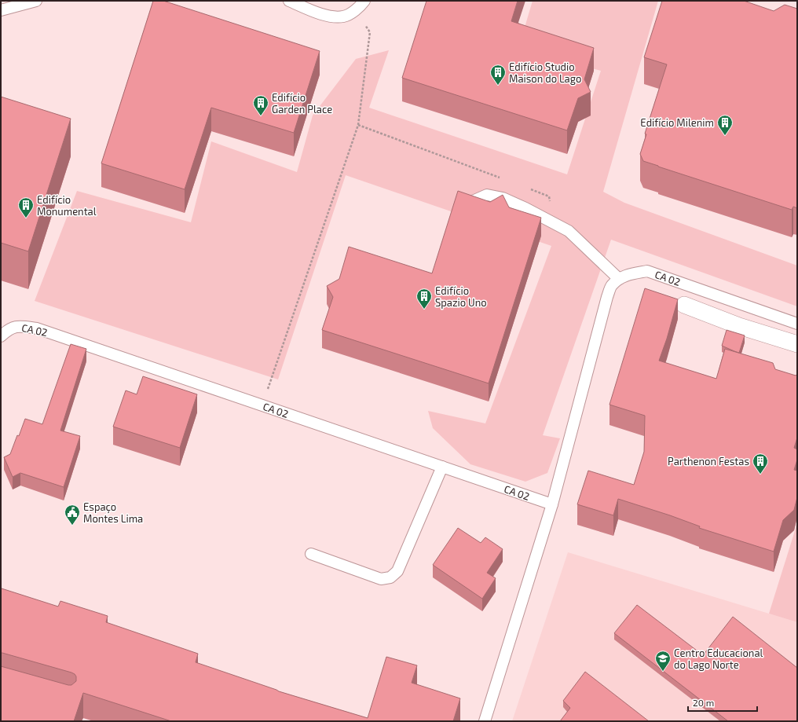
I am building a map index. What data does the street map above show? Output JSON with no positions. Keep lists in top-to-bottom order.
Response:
{
  "streets": {
    "lane": ["CA 02"]
  },
  "places": {
    "building": [
      "Edifício Studio Maison do Lago",
      "Edifício Garden Place",
      "Edifício Milenim",
      "Edifício Monumental",
      "Edifício Spazio Uno",
      "Parthenon Festas"
    ],
    "public building": ["Espaço Montes Lima"],
    "school or university": ["Centro Educacional do Lago Norte"]
  },
  "scale_bar": "20 m"
}
